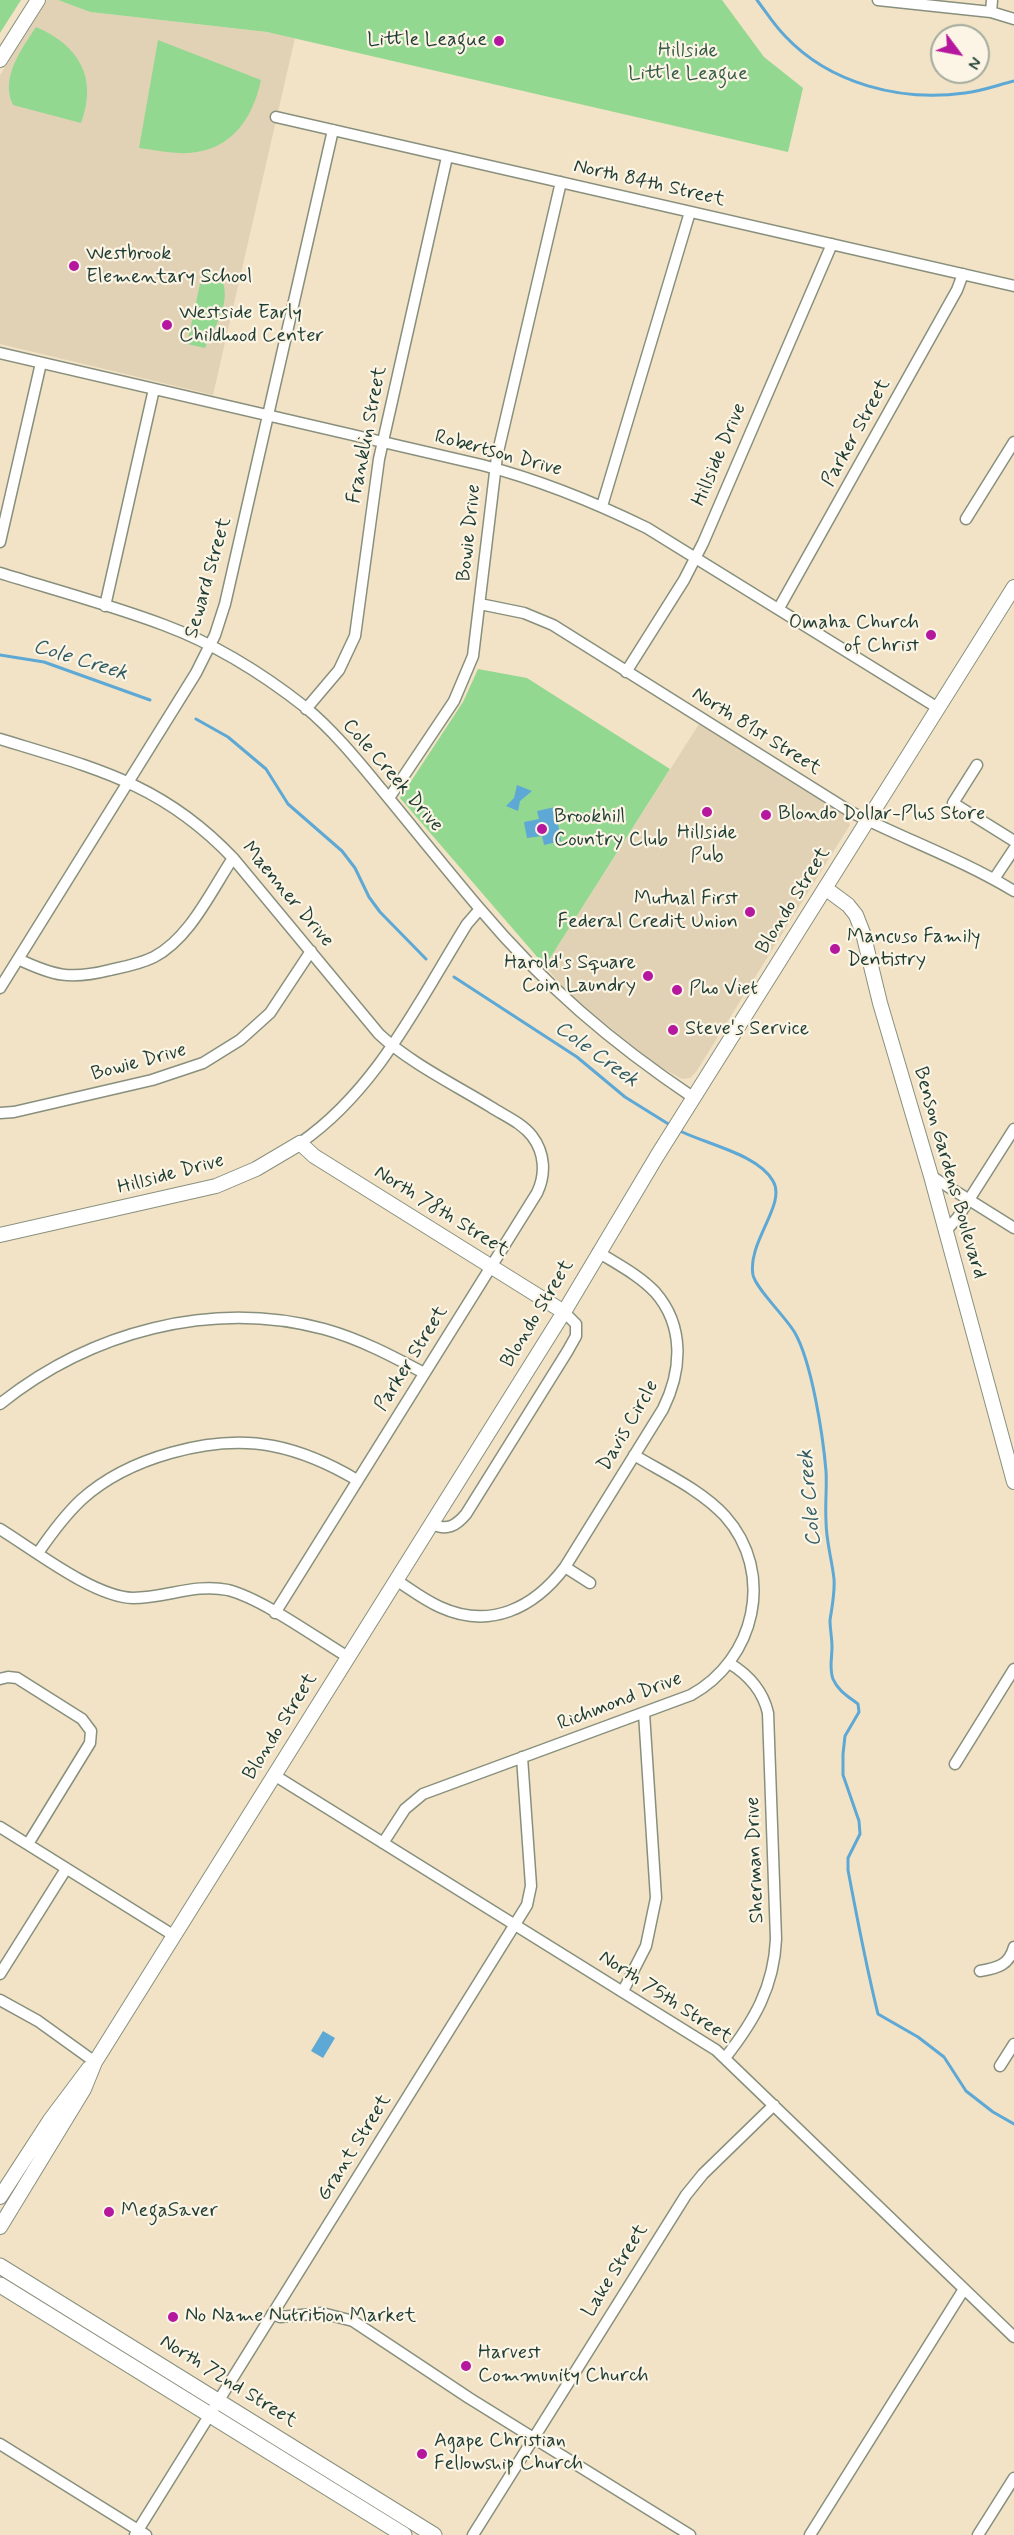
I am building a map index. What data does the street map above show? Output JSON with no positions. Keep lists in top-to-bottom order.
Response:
{
  "streets": {
    "main road": [
      "Hillside Drive",
      "Blondo Street",
      "Benson Gardens Boulevard",
      "North 78th Street",
      "North 72nd Street"
    ],
    "street": [
      "North 84th Street",
      "Parker Street",
      "Franklin Street",
      "Robertson Drive",
      "Bowie Drive",
      "Seward Street",
      "North 81st Street",
      "Cole Creek Drive",
      "Maenner Drive",
      "Davis Circle",
      "Richmond Drive",
      "Sherman Drive",
      "North 75th Street",
      "Grant Street",
      "Lake Street"
    ]
  },
  "crossings": [
    ["North 84th Street", "Parker Street"],
    ["North 84th Street", "Franklin Street"],
    ["North 84th Street", "Hillside Drive"],
    ["North 84th Street", "Bowie Drive"],
    ["North 84th Street", "Seward Street"],
    ["Parker Street", "Robertson Drive"],
    ["Parker Street", "Maenner Drive"],
    ["Parker Street", "North 78th Street"],
    ["Franklin Street", "Robertson Drive"],
    ["Franklin Street", "Cole Creek Drive"],
    ["Robertson Drive", "Hillside Drive"],
    ["Robertson Drive", "Bowie Drive"],
    ["Robertson Drive", "Seward Street"],
    ["Robertson Drive", "Blondo Street"],
    ["Hillside Drive", "North 81st Street"],
    ["Hillside Drive", "Cole Creek Drive"],
    ["Hillside Drive", "Maenner Drive"],
    ["Hillside Drive", "North 78th Street"],
    ["Bowie Drive", "North 81st Street"],
    ["Bowie Drive", "Cole Creek Drive"],
    ["Bowie Drive", "Maenner Drive"],
    ["Seward Street", "Cole Creek Drive"],
    ["Seward Street", "Maenner Drive"],
    ["North 81st Street", "Blondo Street"],
    ["Cole Creek Drive", "Blondo Street"],
    ["Blondo Street", "Benson Gardens Boulevard"],
    ["Blondo Street", "North 78th Street"],
    ["Blondo Street", "Davis Circle"],
    ["Blondo Street", "North 75th Street"],
    ["Davis Circle", "Richmond Drive"],
    ["Richmond Drive", "Sherman Drive"],
    ["Richmond Drive", "North 75th Street"],
    ["Richmond Drive", "Grant Street"],
    ["Sherman Drive", "North 75th Street"],
    ["North 75th Street", "Grant Street"],
    ["North 75th Street", "Lake Street"],
    ["Grant Street", "North 72nd Street"]
  ],
  "water": ["Cole Creek"],
  "parks": ["Hillside Little League"],
  "places": [
    "Little League",
    "Westbrook Elementary School",
    "Westside Early Childhood Center",
    "Omaha Church of Christ",
    "Hillside Pub",
    "Blondo Dollar-Plus Store",
    "Brookhill Country Club",
    "Mutual First Federal Credit Union",
    "Mancuso Family Dentistry",
    "Harold's Square Coin Laundry",
    "Pho Viet",
    "Steve's Service",
    "MegaSaver",
    "No Name Nutrition Market",
    "Harvest Community Church",
    "Agape Christian Fellowship Church"
  ],
  "north": "bottom right"
}
